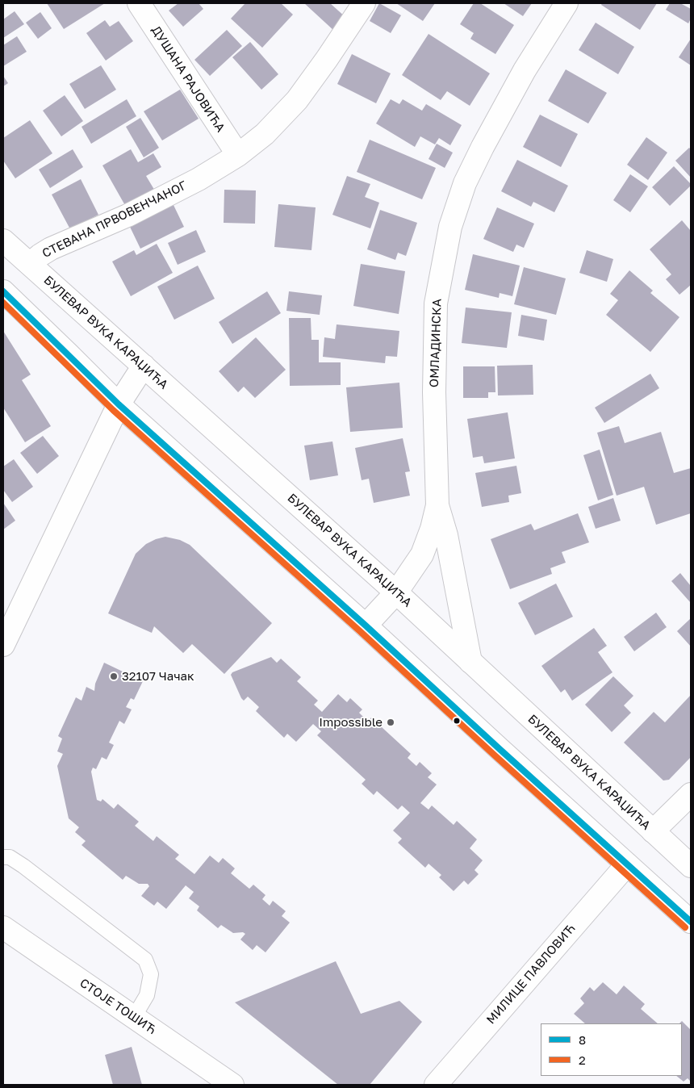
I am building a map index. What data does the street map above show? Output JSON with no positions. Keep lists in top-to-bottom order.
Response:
{
  "streets": {
    "street": [
      "ДУШАНА РАЈОВИЋА",
      "СТЕВАНА ПРВОВЕНЧАНОГ",
      "БУЛЕВАР ВУКА КАРАЏИЋА",
      "ОМЛАДИНСКА",
      "МИЛИЦЕ ПАВЛОВИЋ",
      "СТОЈЕ ТОШИЋ"
    ]
  },
  "crossings": [
    ["ДУШАНА РАЈОВИЋА", "СТЕВАНА ПРВОВЕНЧАНОГ"],
    ["СТЕВАНА ПРВОВЕНЧАНОГ", "БУЛЕВАР ВУКА КАРАЏИЋА"],
    ["БУЛЕВАР ВУКА КАРАЏИЋА", "ОМЛАДИНСКА"]
  ],
  "places": ["32107 Чачак", "Impossible"],
  "lines": ["transit line 8", "transit line 2"],
  "legend": ["8", "2"]
}
